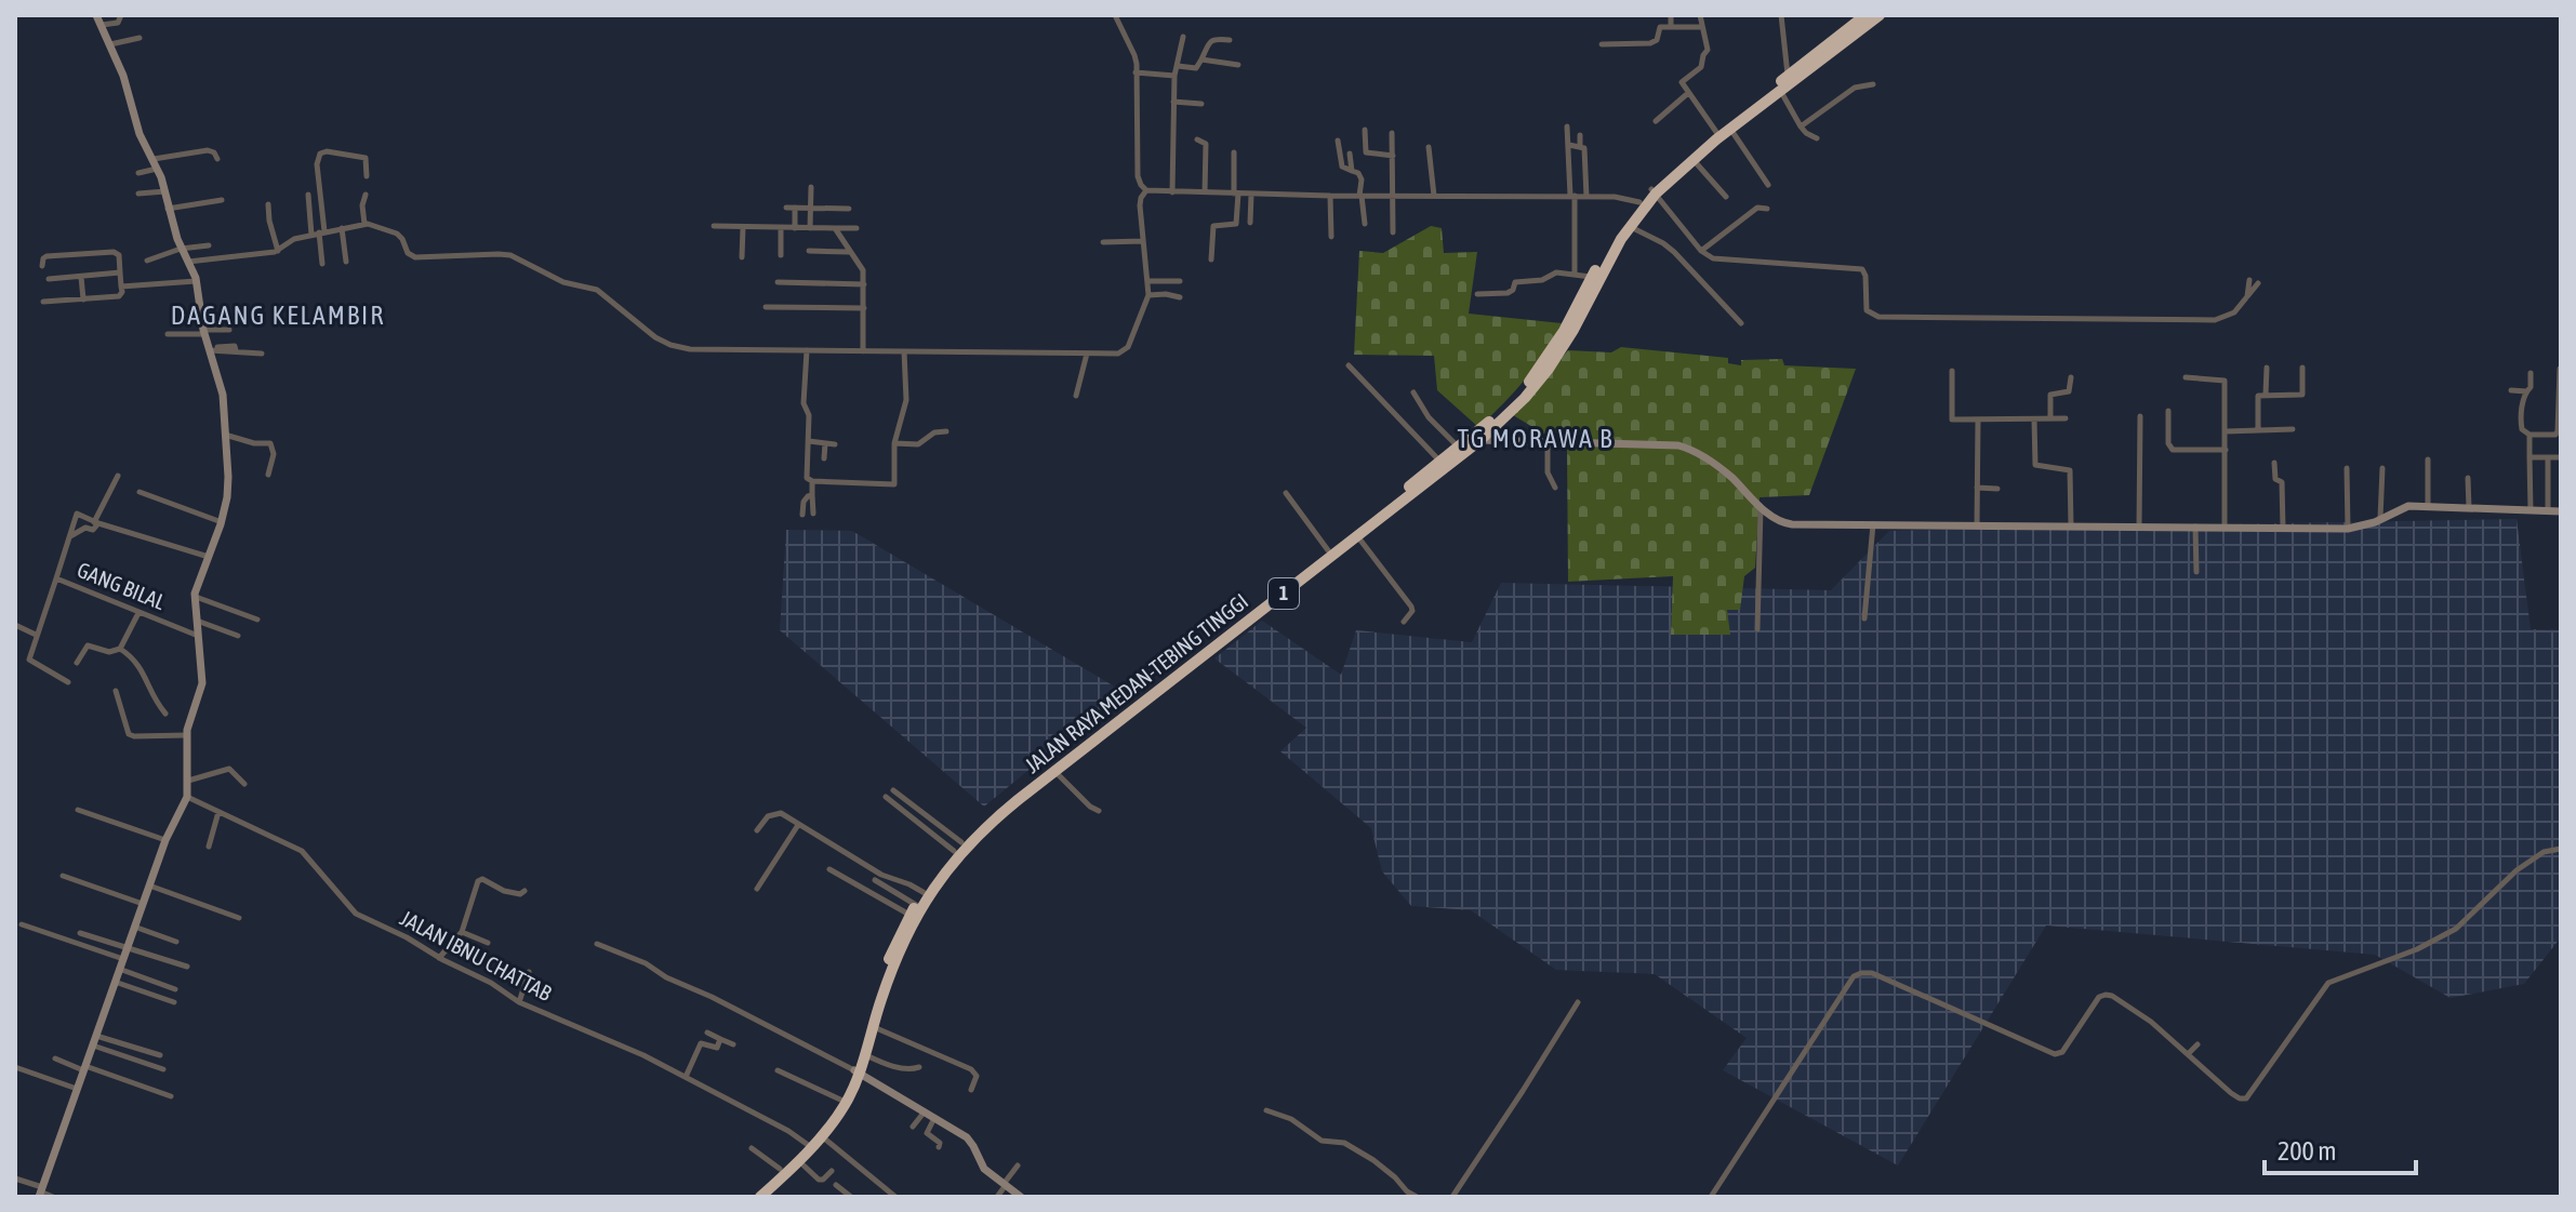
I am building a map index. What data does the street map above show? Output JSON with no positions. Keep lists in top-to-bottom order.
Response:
{
  "streets": {
    "highway": ["1", "JALAN RAYA MEDAN-TEBING TINGGI"],
    "street": ["GANG BILAL", "JALAN IBNU CHATTAB"]
  },
  "crossings": [
    ["JALAN RAYA MEDAN-TEBING TINGGI", "JALAN IBNU CHATTAB"]
  ],
  "districts": ["DAGANG KELAMBIR", "TG MORAWA B"],
  "scale_bar": "200 m"
}
